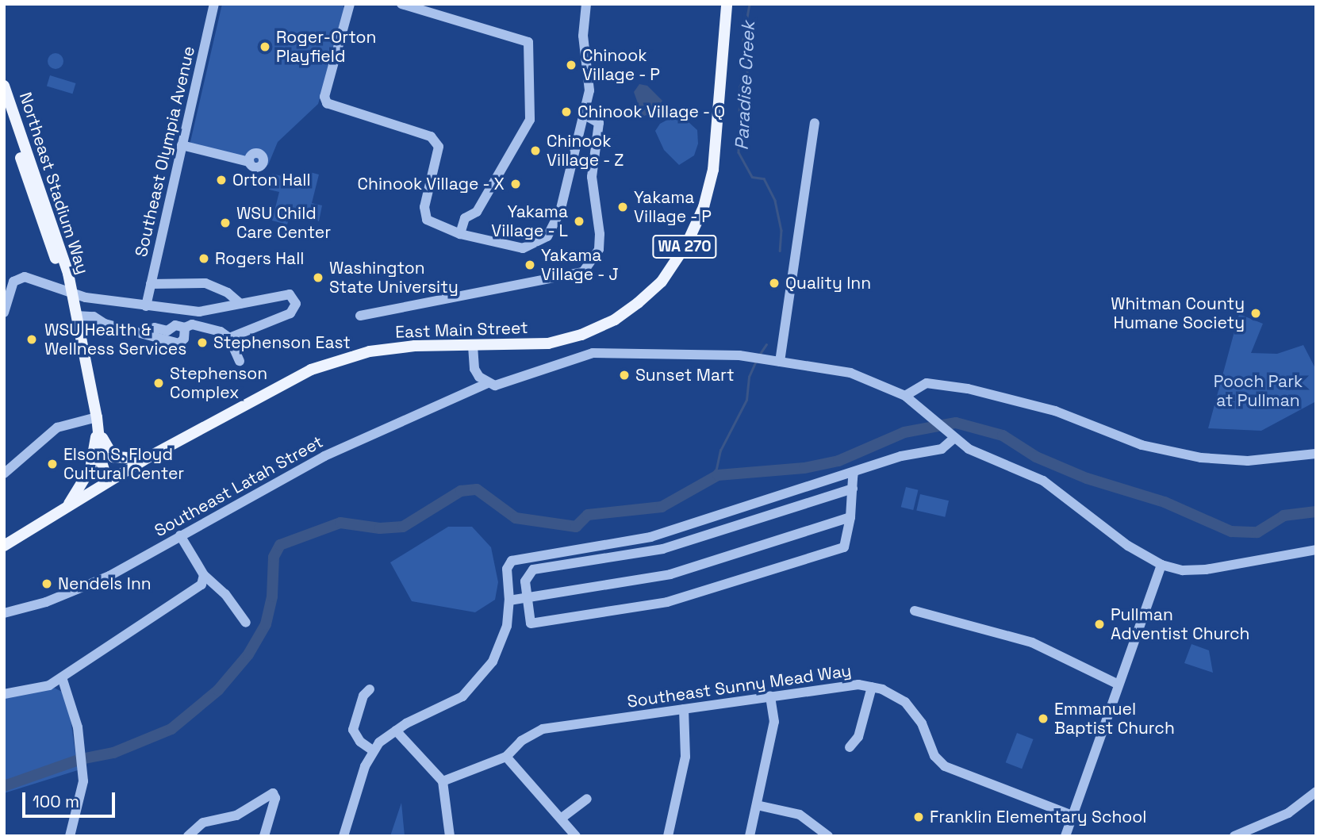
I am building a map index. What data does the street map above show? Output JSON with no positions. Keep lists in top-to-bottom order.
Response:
{
  "streets": {
    "main road": ["Northeast Stadium Way", "WA 270", "East Main Street"],
    "street": ["Southeast Olympia Avenue", "Southeast Latah Street", "Southeast Sunny Mead Way"]
  },
  "crossings": [
    ["Northeast Stadium Way", "East Main Street"]
  ],
  "water": ["Paradise Creek"],
  "parks": ["Pooch Park at Pullman"],
  "places": [
    "Roger-Orton Playfield",
    "Chinook Village - P",
    "Chinook Village - Q",
    "Chinook Village - Z",
    "Orton Hall",
    "Chinook Village - X",
    "Yakama Village - P",
    "Yakama Village - L",
    "WSU Child Care Center",
    "Rogers Hall",
    "Yakama Village - J",
    "Washington State University",
    "Quality Inn",
    "Whitman County Humane Society",
    "WSU Health & Wellness Services",
    "Stephenson East",
    "Sunset Mart",
    "Stephenson Complex",
    "Elson S. Floyd Cultural Center",
    "Nendels Inn",
    "Pullman Adventist Church",
    "Emmanuel Baptist Church",
    "Franklin Elementary School"
  ],
  "scale_bar": "100 m"
}
